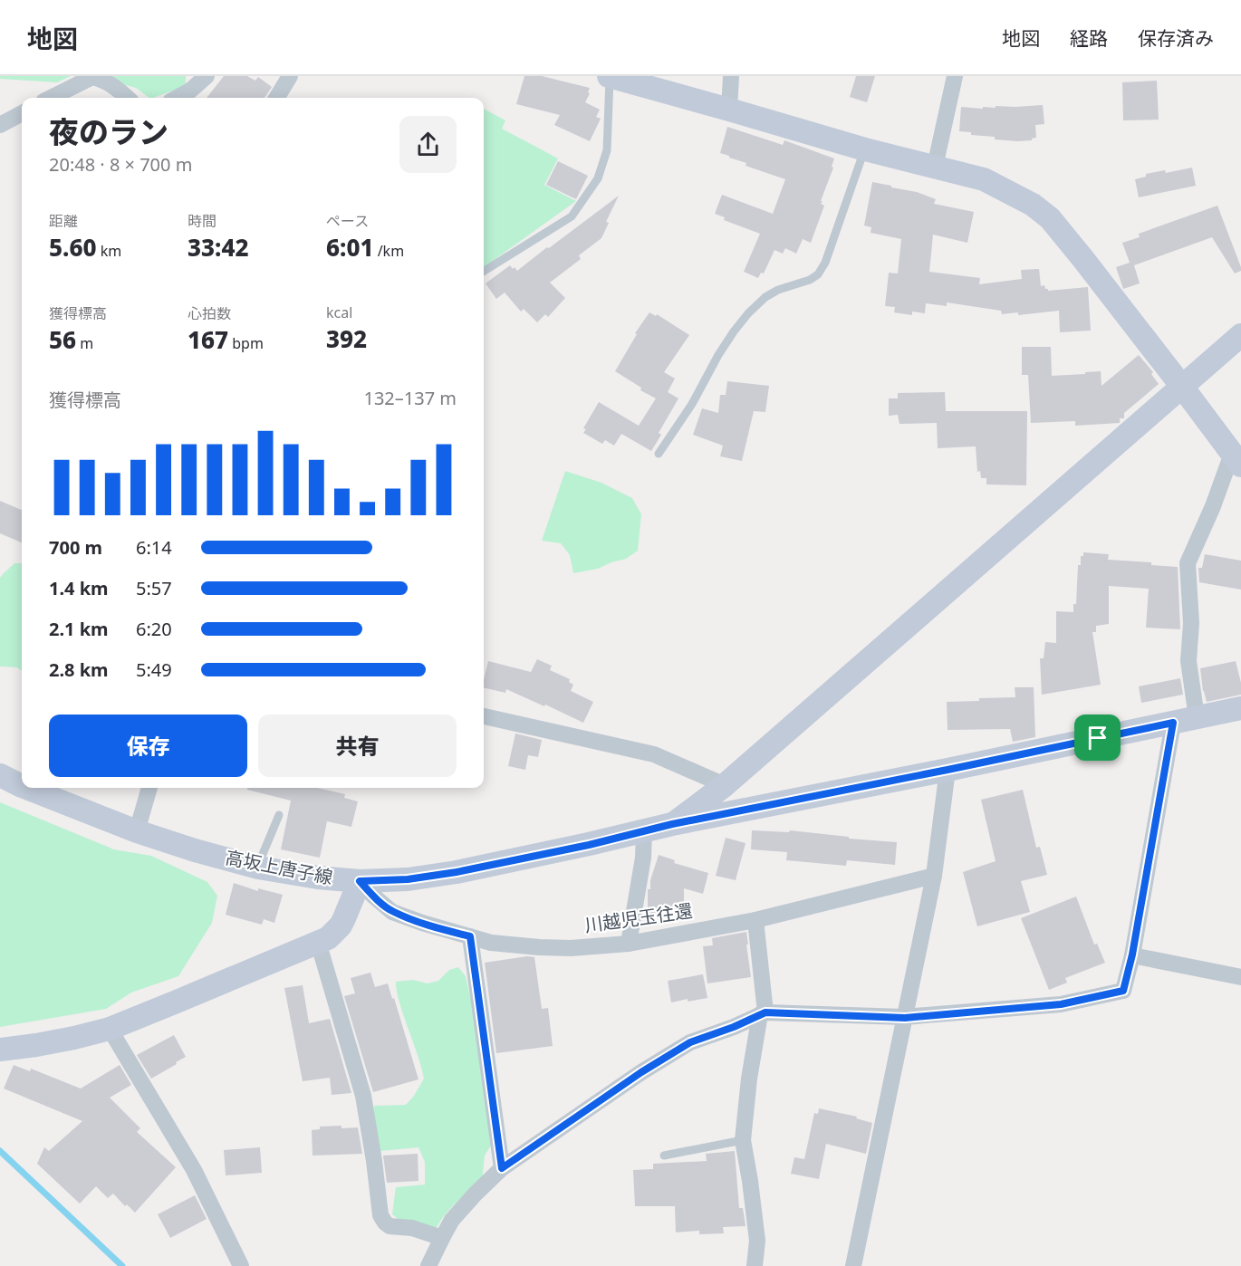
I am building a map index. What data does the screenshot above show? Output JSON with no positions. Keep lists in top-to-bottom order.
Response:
{
  "streets": {
    "street": ["高坂上唐子線", "川越児玉往還"]
  },
  "crossings": [
    ["高坂上唐子線", "川越児玉往還"]
  ],
  "page": {
    "header": "地図",
    "nav": ["地図", "経路", "保存済み"],
    "heading": ["夜のラン", "20:48 · 8 × 700 m"],
    "stats": [
      ["距離", "5.60 km"],
      ["時間", "33:42"],
      ["ペース", "6:01 /km"],
      ["獲得標高", "56 m"],
      ["心拍数", "167 bpm"],
      ["kcal", "392"]
    ],
    "chart": ["獲得標高", "132–137 m"],
    "list": [
      {
        "name": "700 m",
        "note": "6:14"
      },
      {
        "name": "1.4 km",
        "note": "5:57"
      },
      {
        "name": "2.1 km",
        "note": "6:20"
      },
      {
        "name": "2.8 km",
        "note": "5:49"
      }
    ],
    "buttons": ["保存", "共有"]
  }
}
